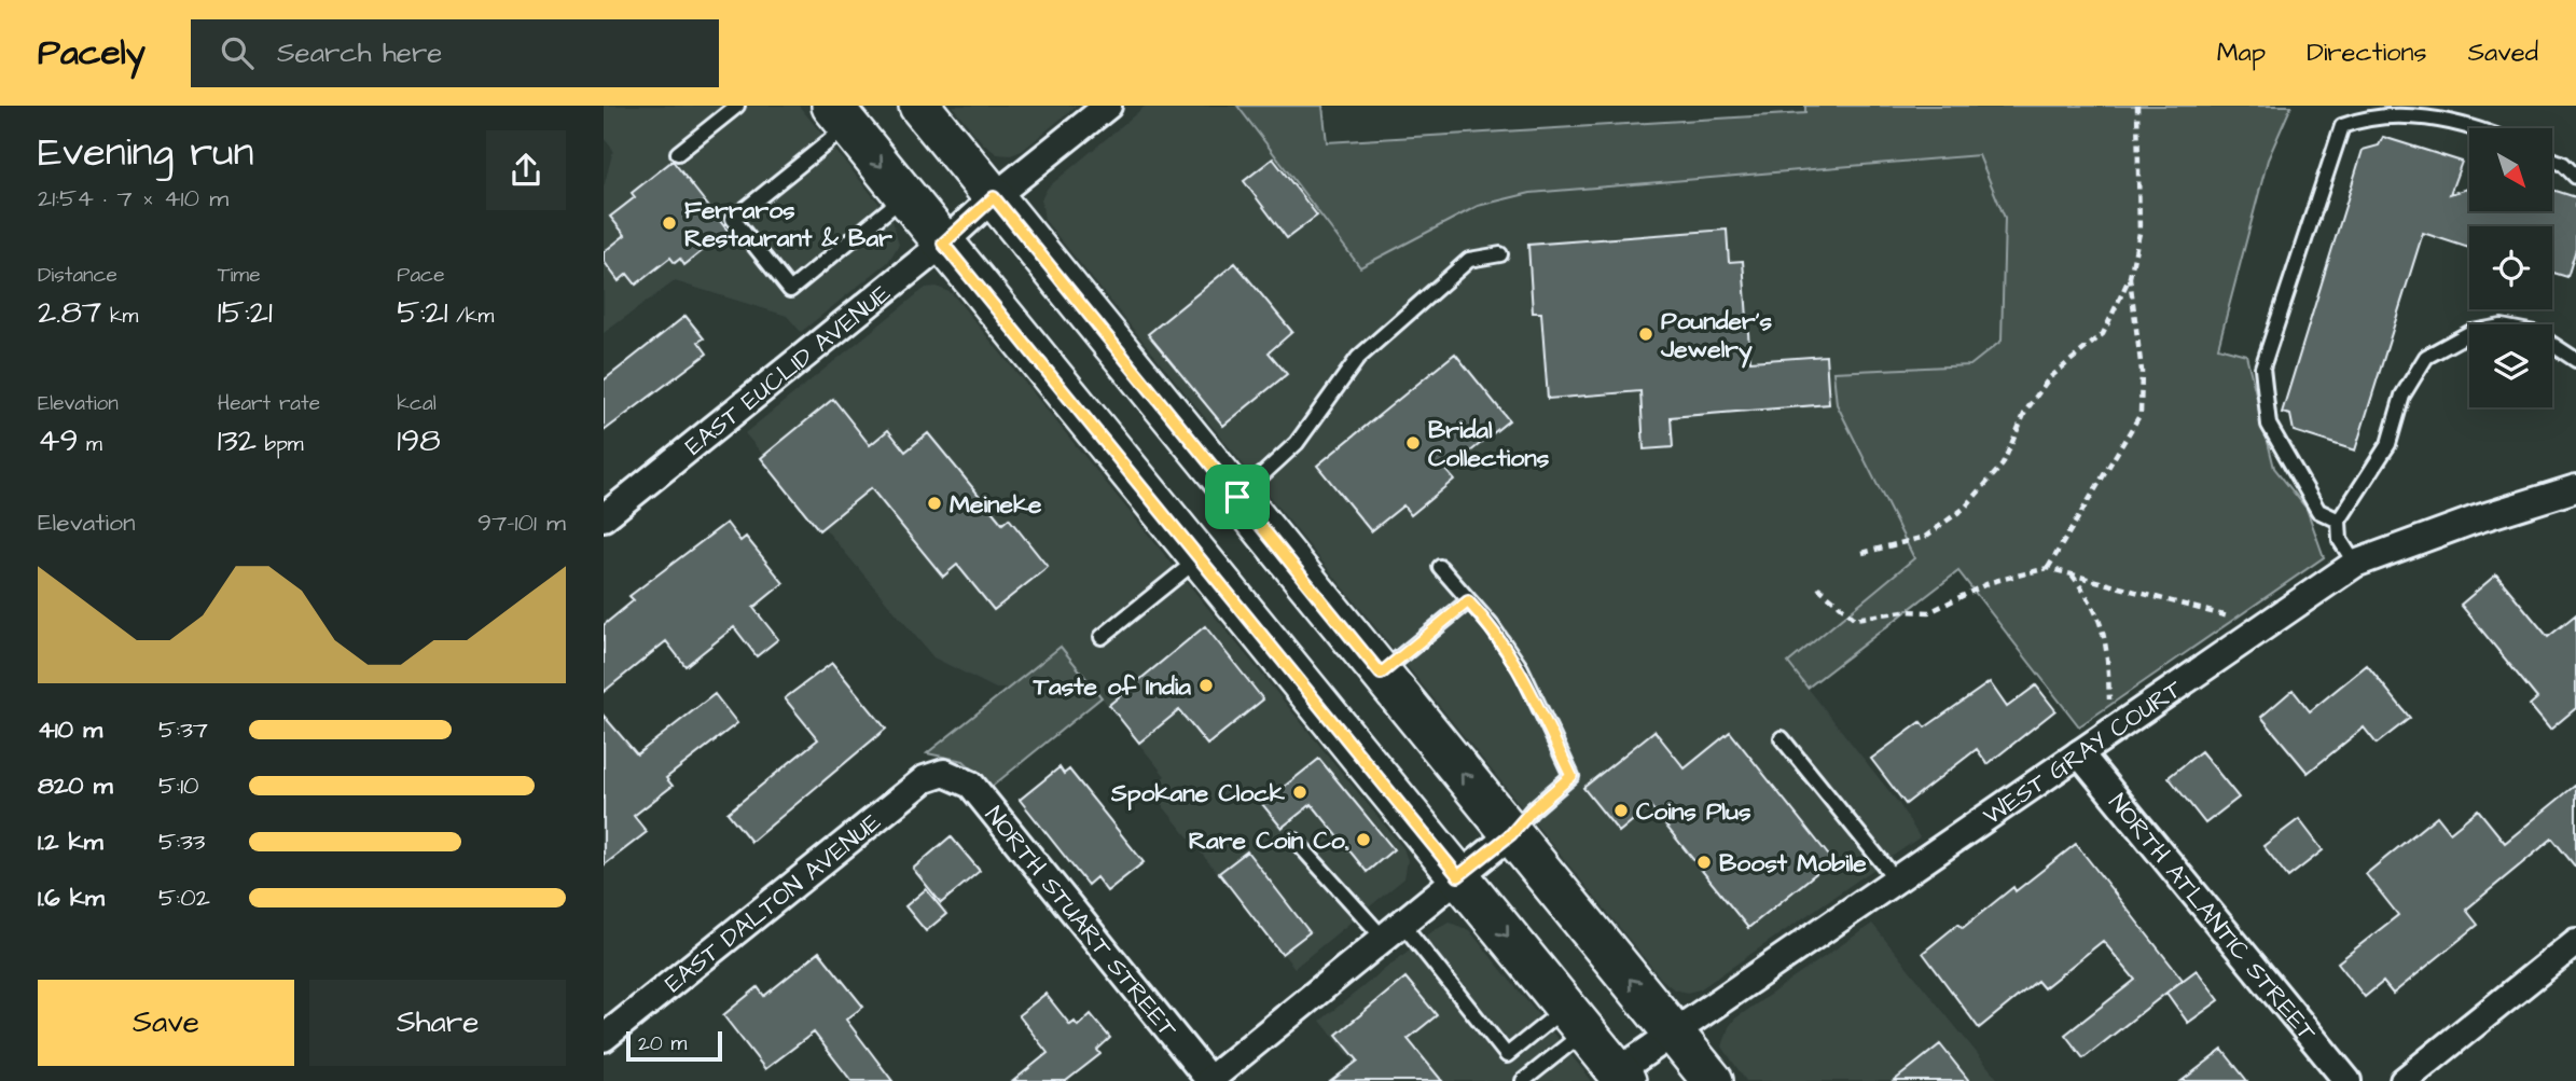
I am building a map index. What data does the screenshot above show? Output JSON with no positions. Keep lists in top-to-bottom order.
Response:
{
  "streets": {
    "street": [
      "EAST EUCLID AVENUE",
      "WEST GRAY COURT",
      "EAST DALTON AVENUE",
      "NORTH ATLANTIC STREET",
      "NORTH STUART STREET"
    ]
  },
  "crossings": [
    ["WEST GRAY COURT", "NORTH ATLANTIC STREET"],
    ["EAST DALTON AVENUE", "NORTH STUART STREET"]
  ],
  "places": [
    "Ferraros Restaurant & Bar",
    "Pounder's Jewelry",
    "Bridal Collections",
    "Meineke",
    "Taste of India",
    "Spokane Clock",
    "Coins Plus",
    "Rare Coin Co.",
    "Boost Mobile"
  ],
  "scale_bar": "20 m",
  "north": "bottom right",
  "page": {
    "header": "Pacely",
    "search": "Search here",
    "nav": ["Map", "Directions", "Saved"],
    "heading": ["Evening run", "21:54 · 7 × 410 m"],
    "stats": [
      ["Distance", "2.87 km"],
      ["Time", "15:21"],
      ["Pace", "5:21 /km"],
      ["Elevation", "49 m"],
      ["Heart rate", "132 bpm"],
      ["kcal", "198"]
    ],
    "chart": ["Elevation", "97–101 m"],
    "list": [
      {
        "name": "410 m",
        "note": "5:37"
      },
      {
        "name": "820 m",
        "note": "5:10"
      },
      {
        "name": "1.2 km",
        "note": "5:33"
      },
      {
        "name": "1.6 km",
        "note": "5:02"
      }
    ],
    "buttons": ["Save", "Share"],
    "scale": "20 m"
  }
}
